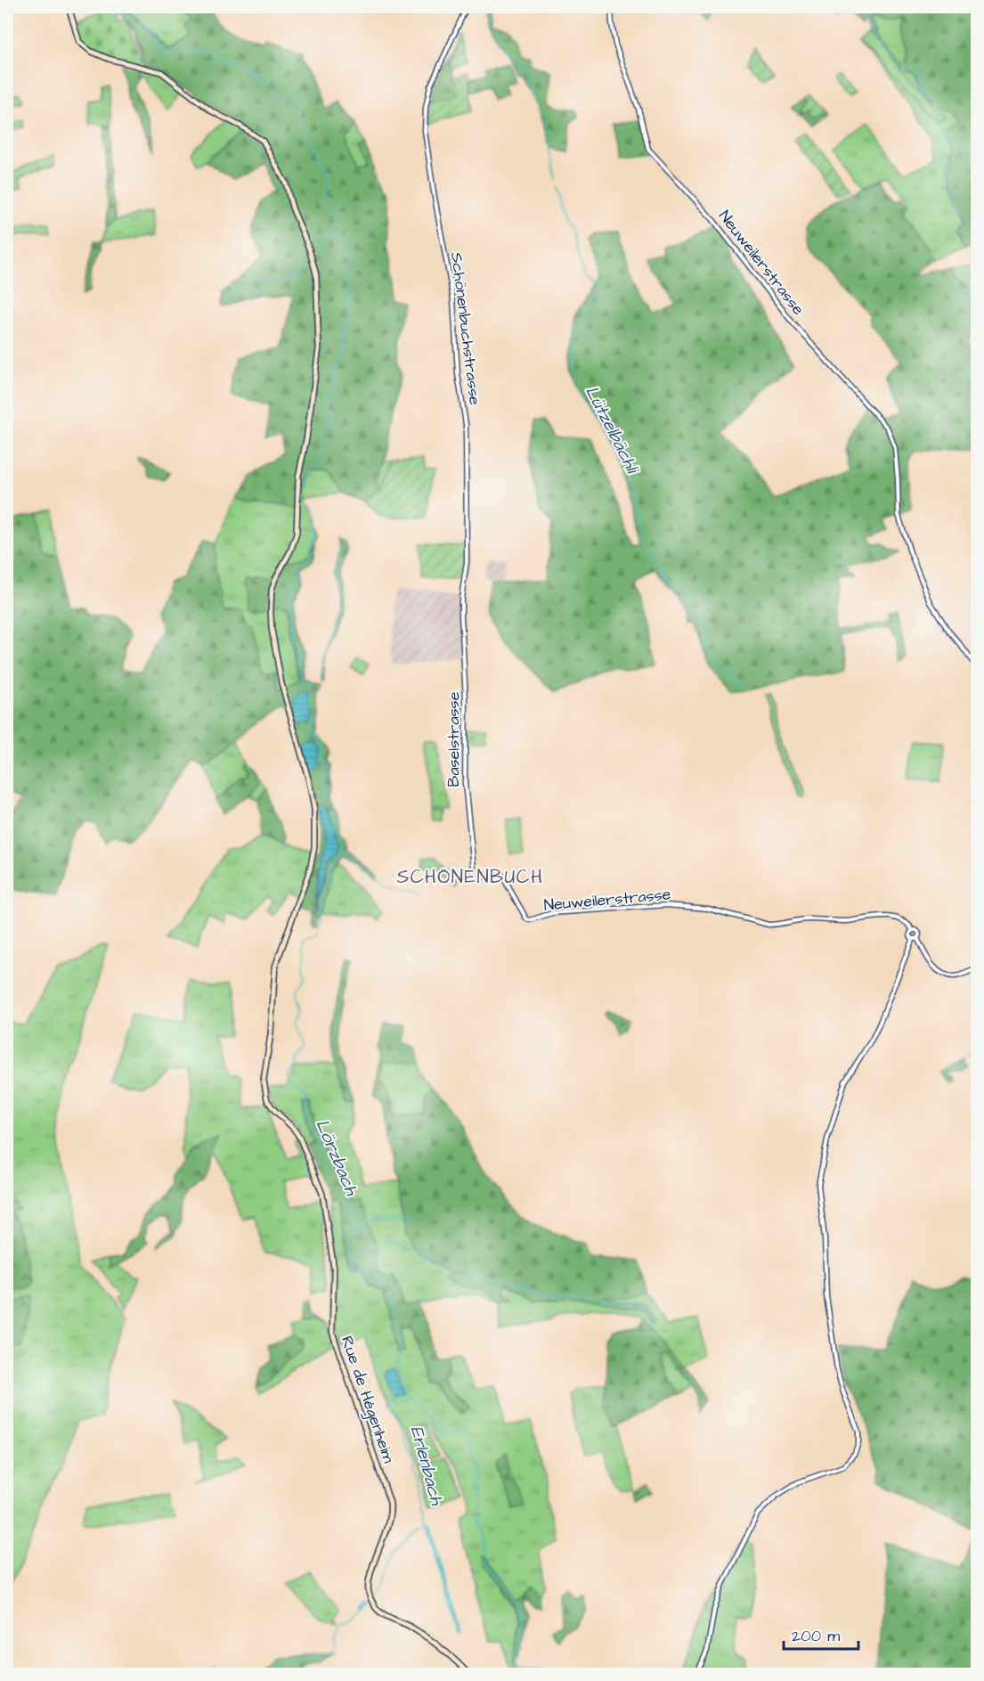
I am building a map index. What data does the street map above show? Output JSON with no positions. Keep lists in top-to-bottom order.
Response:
{
  "streets": {
    "main road": ["Rue de Hégenheim"],
    "street": ["Neuweilerstrasse", "Schönenbuchstrasse", "Baselstrasse"]
  },
  "crossings": [
    ["Neuweilerstrasse", "Baselstrasse"],
    ["Schönenbuchstrasse", "Baselstrasse"]
  ],
  "districts": ["SCHÖNENBUCH"],
  "water": ["Lützelbächli", "Lörzbach", "Erlenbach"],
  "scale_bar": "200 m"
}
